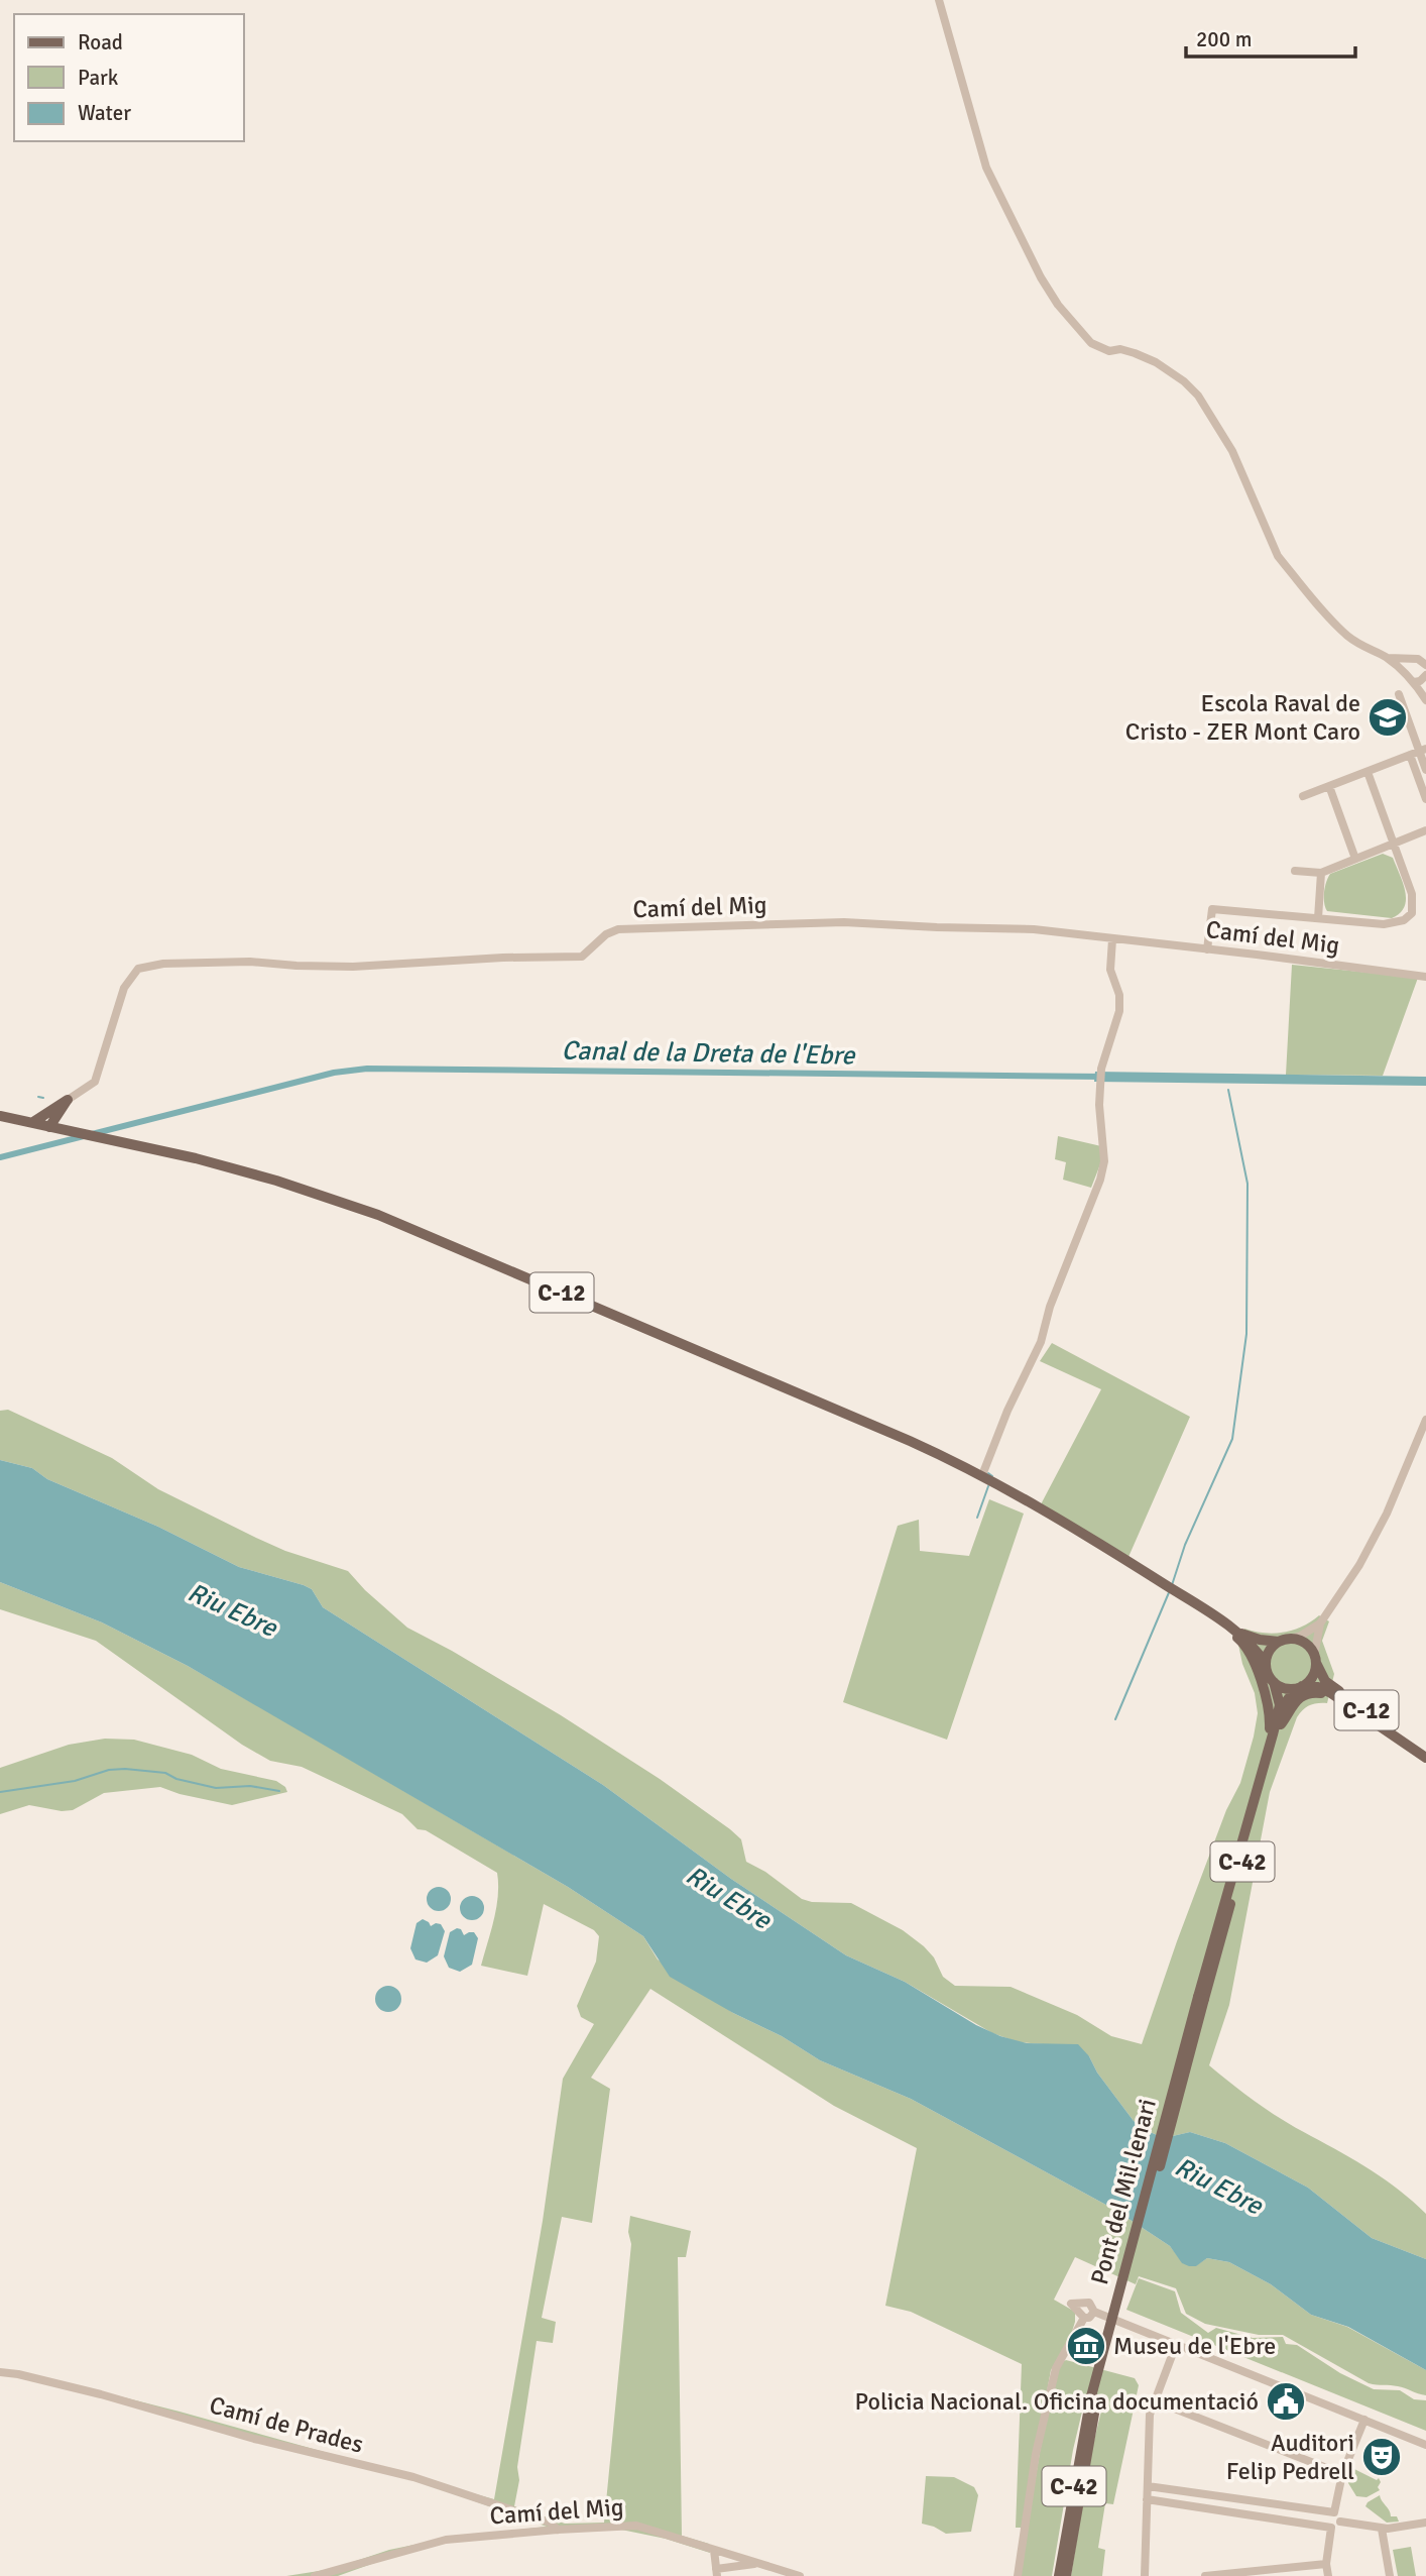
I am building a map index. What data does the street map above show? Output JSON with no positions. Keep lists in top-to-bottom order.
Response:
{
  "streets": {
    "main road": ["C-12", "C-42", "Pont del Mil·lenari"],
    "street": ["Camí del Mig", "Camí de Prades"]
  },
  "crossings": [
    ["Camí del Mig", "Camí de Prades"],
    ["C-12", "C-42"],
    ["C-42", "Pont del Mil·lenari"]
  ],
  "water": ["Canal de la Dreta de l'Ebre", "Riu Ebre"],
  "places": {
    "school or university": ["Escola Raval de Cristo - ZER Mont Caro"],
    "museum": ["Museu de l'Ebre"],
    "public building": ["Policia Nacional. Oficina documentació"],
    "theatre": ["Auditori Felip Pedrell"]
  },
  "legend": ["Road", "Park", "Water"],
  "scale_bar": "200 m"
}
